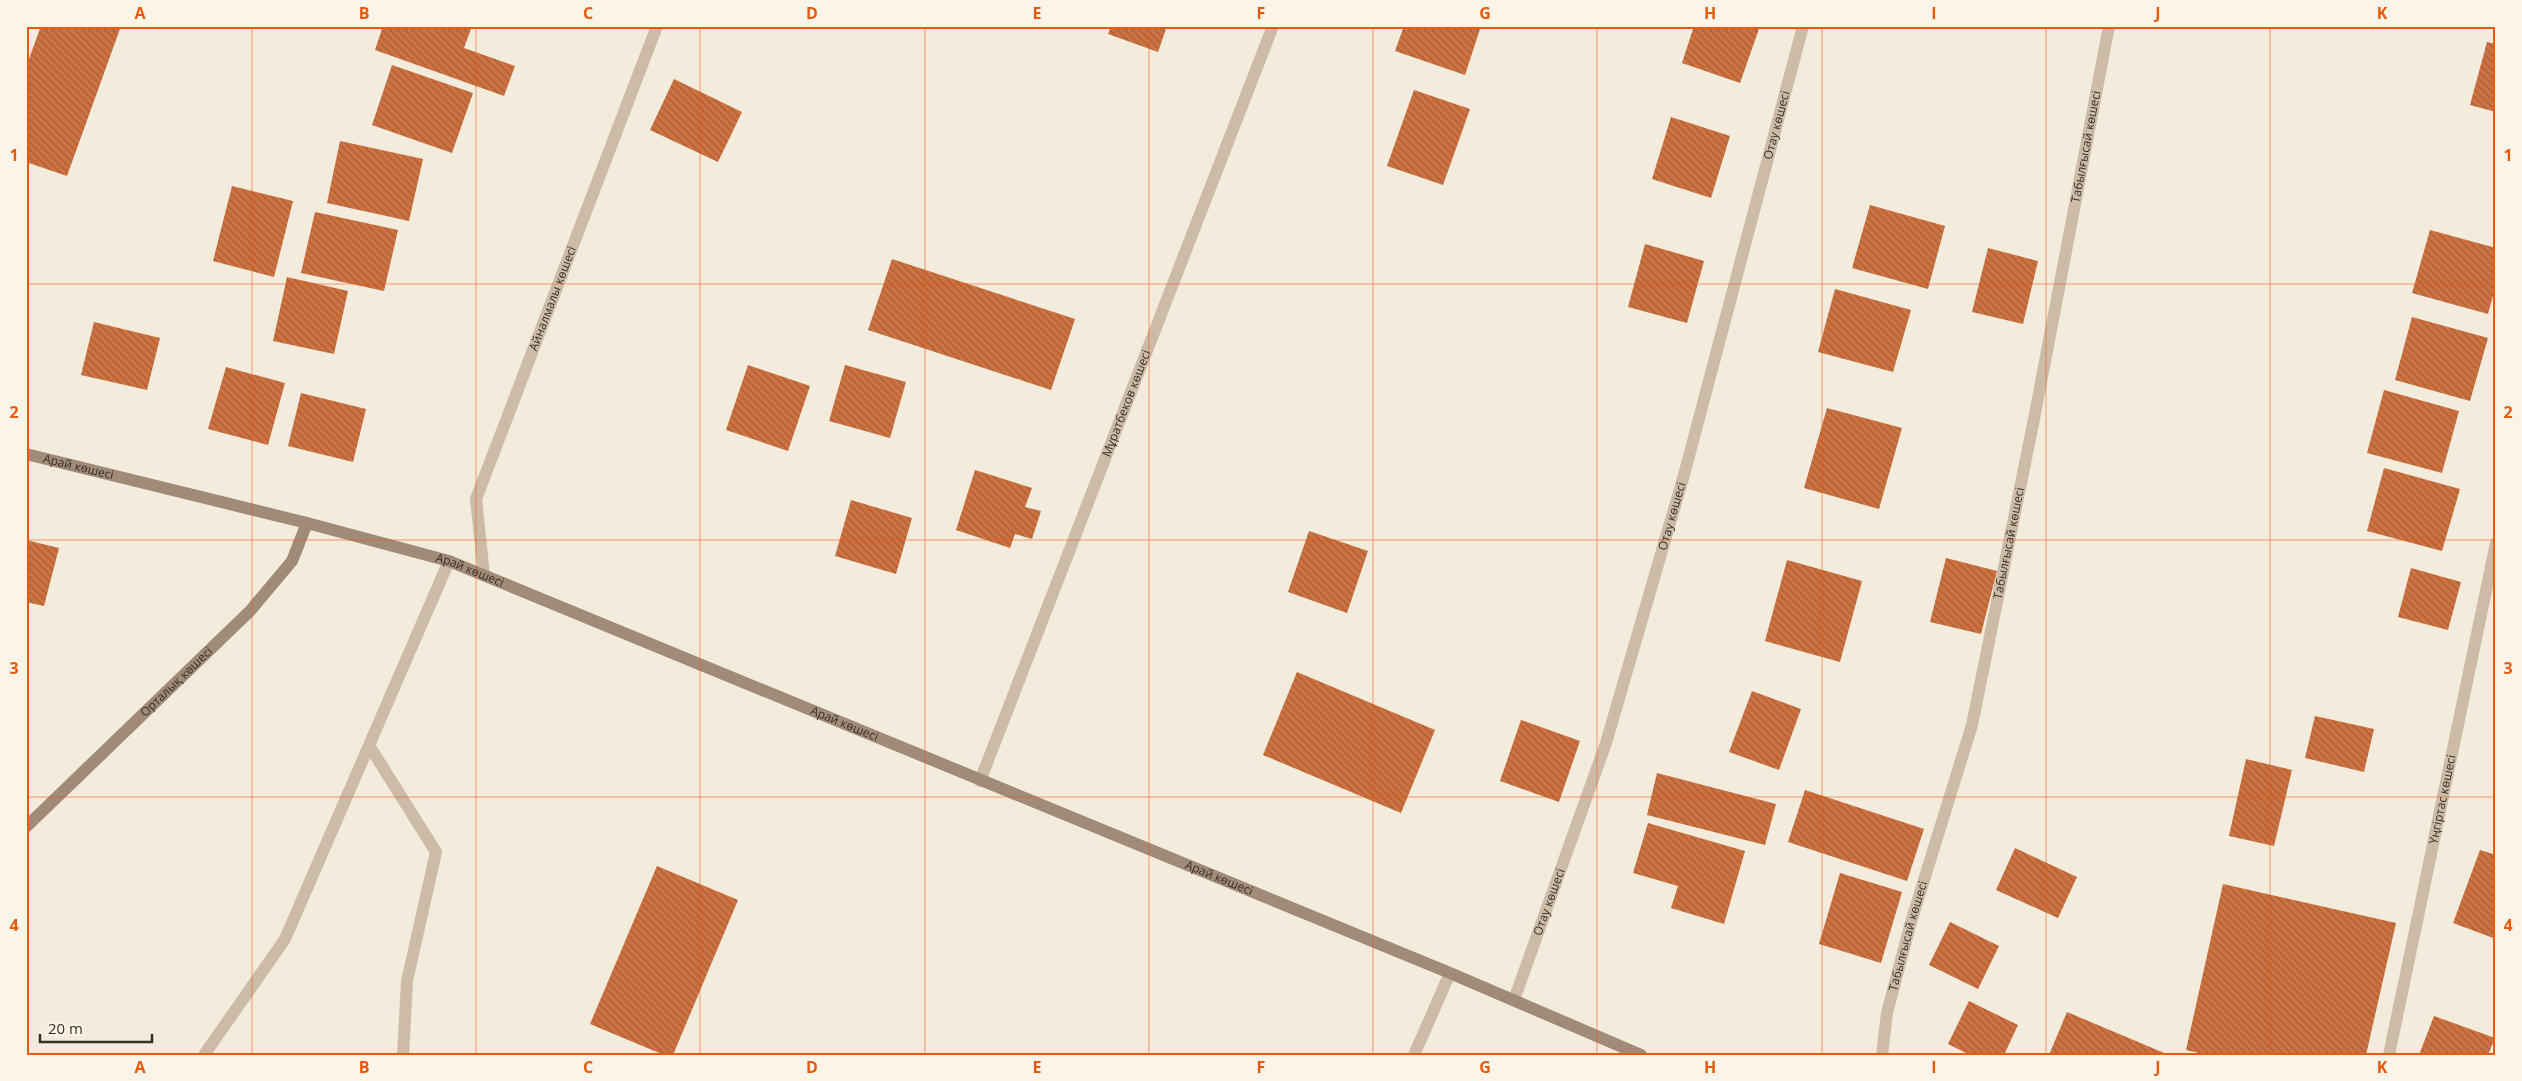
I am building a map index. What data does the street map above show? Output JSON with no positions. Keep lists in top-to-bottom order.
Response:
{
  "streets": {
    "main road": ["Арай көшесі", "Орталық көшесі"],
    "street": [
      "Отау көшесі",
      "Табылғысай көшесі",
      "Айналмалы көшесі",
      "Мұратбеков көшесі",
      "Үңгіртас көшесі"
    ]
  },
  "crossings": [
    ["Отау көшесі", "Арай көшесі"],
    ["Айналмалы көшесі", "Арай көшесі"],
    ["Мұратбеков көшесі", "Арай көшесі"],
    ["Арай көшесі", "Орталық көшесі"]
  ],
  "scale_bar": "20 m",
  "grid": {
    "columns": [
      "A",
      "B",
      "C",
      "D",
      "E",
      "F",
      "G",
      "H",
      "I",
      "J",
      "K"
    ],
    "rows": [
      "1",
      "2",
      "3",
      "4"
    ]
  }
}
